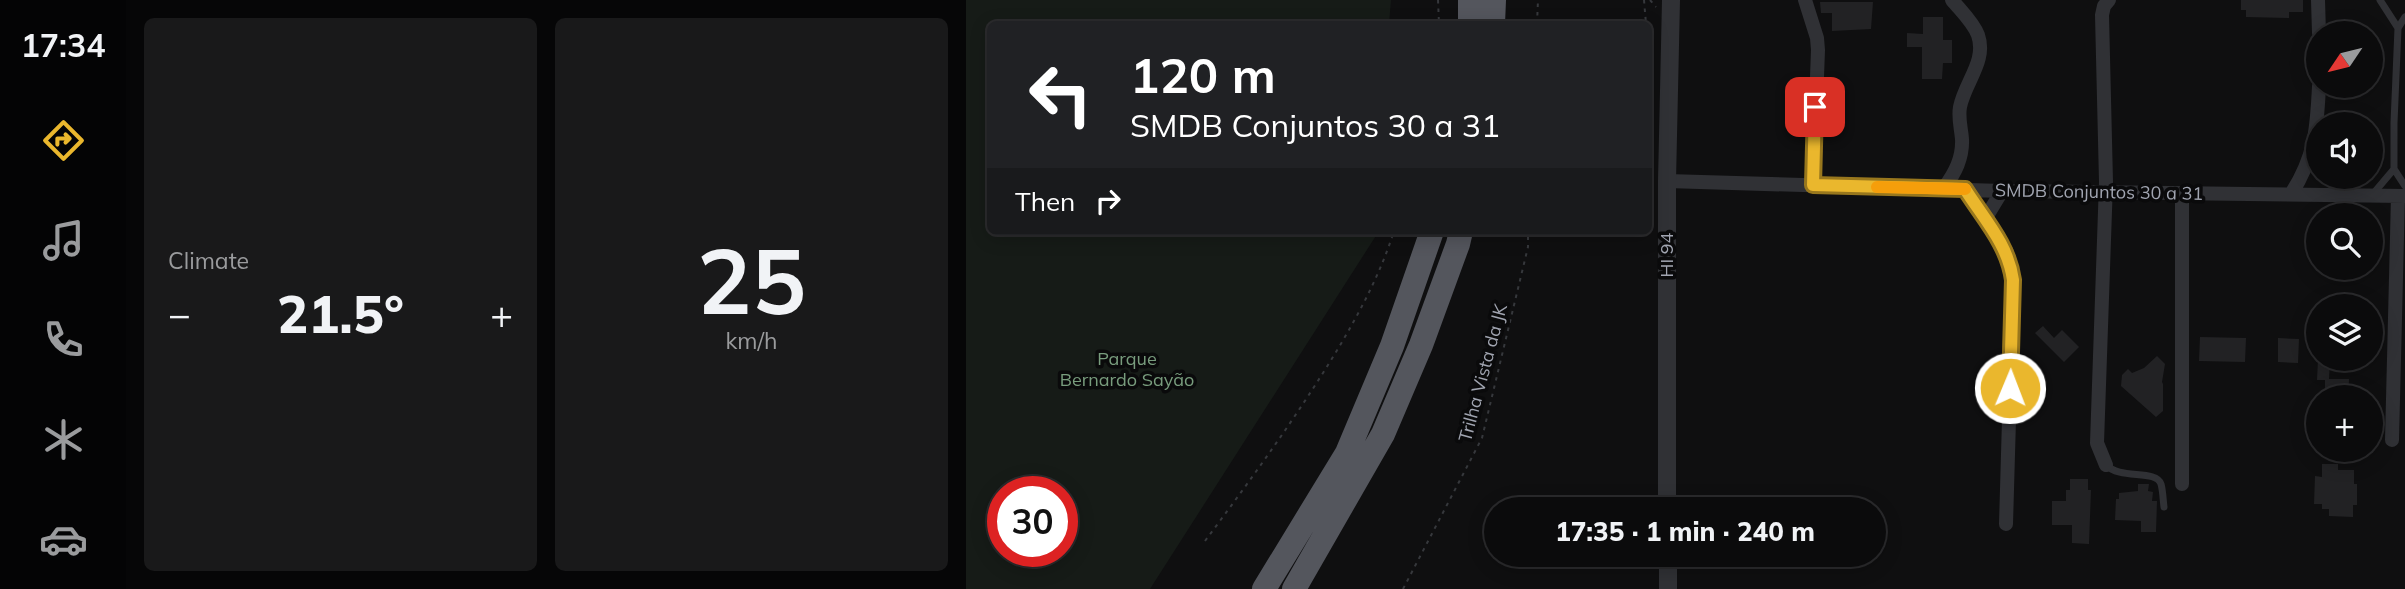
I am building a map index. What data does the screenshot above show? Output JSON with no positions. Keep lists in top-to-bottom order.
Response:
{
  "streets": {
    "street": ["SMDB Conjuntos 30 a 31", "HI 94"],
    "path": ["Trilha Vista da JK"]
  },
  "crossings": [
    ["SMDB Conjuntos 30 a 31", "HI 94"]
  ],
  "parks": ["Parque Bernardo Sayão"],
  "north": "bottom left",
  "page": {
    "tabs": "17:34",
    "tile": [
      "Climate",
      ["25", "km/h"]
    ],
    "map_buttons": "+",
    "turn": ["120 m", "SMDB Conjuntos 30 a 31"],
    "then": "Then",
    "heat": ["−", "21.5°", "+"],
    "limit": "30",
    "trip": "17:35 · 1 min · 240 m"
  }
}
